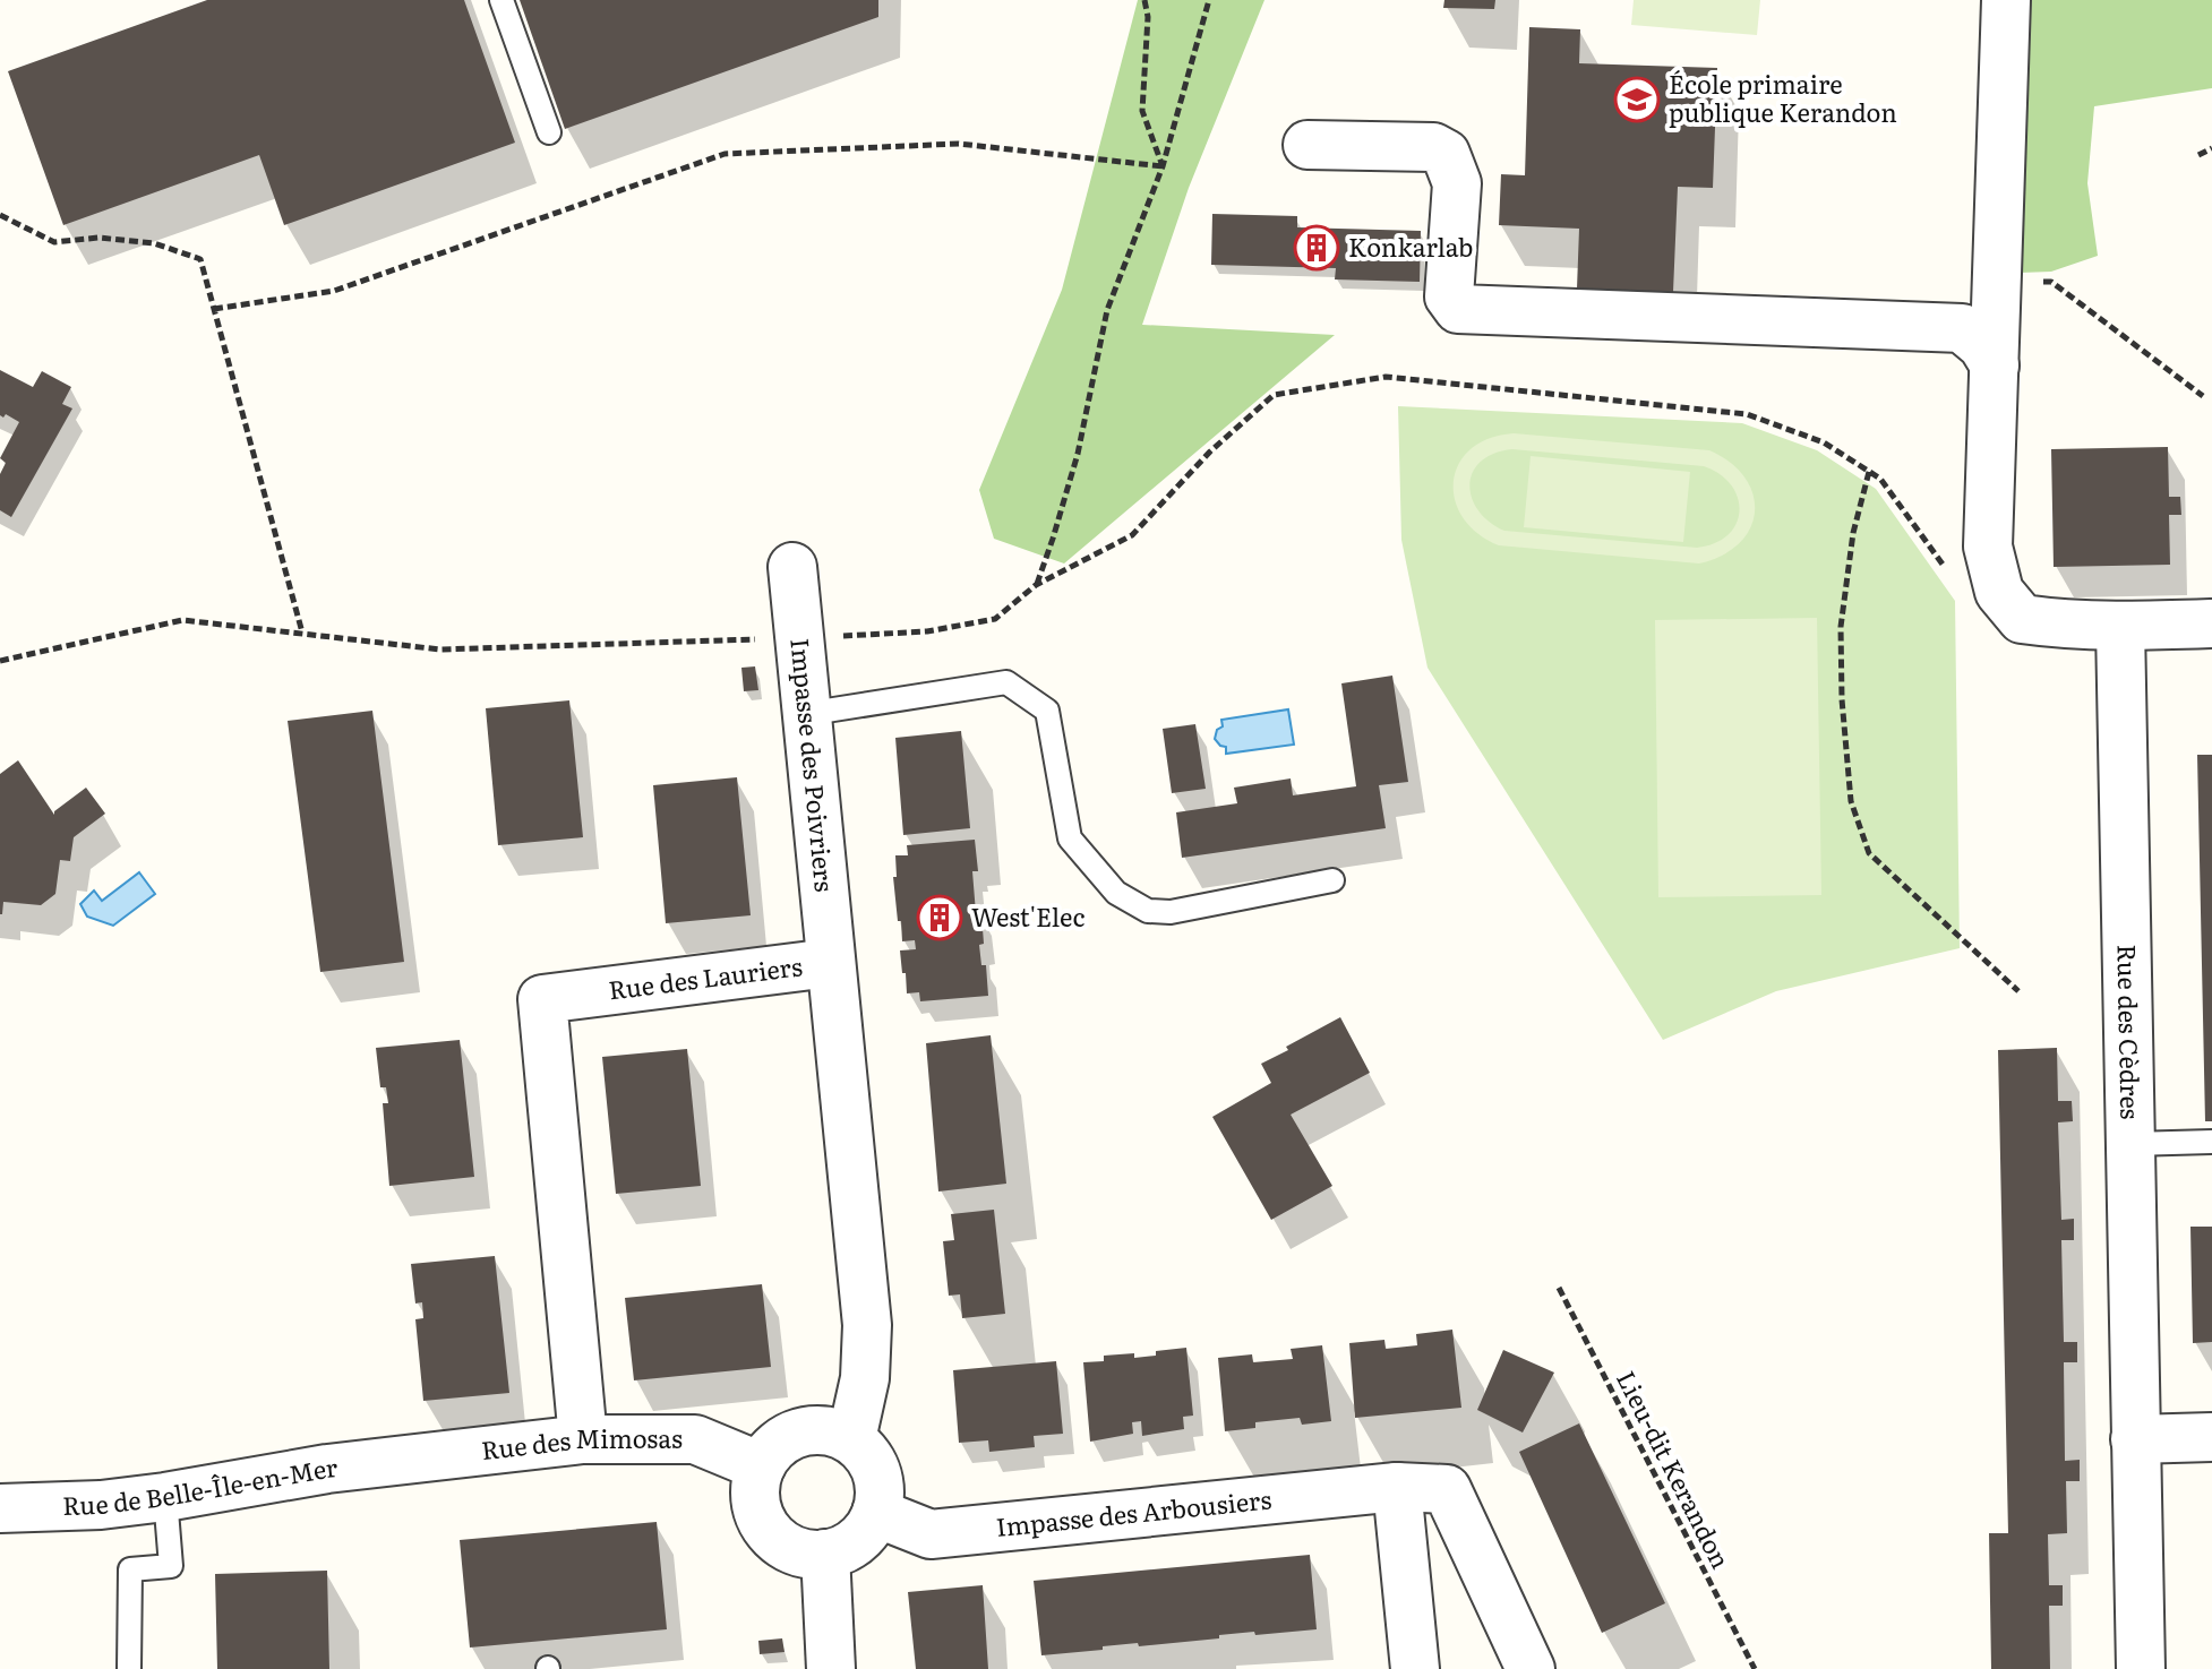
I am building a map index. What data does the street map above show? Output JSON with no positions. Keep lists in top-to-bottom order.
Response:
{
  "streets": {
    "street": [
      "Impasse des Poivriers",
      "Rue des Lauriers",
      "Rue des Cèdres",
      "Rue des Mimosas",
      "Rue de Belle-Île-en-Mer",
      "Impasse des Arbousiers"
    ],
    "path": ["Lieu-dit Kerandon"]
  },
  "crossings": [
    ["Impasse des Poivriers", "Rue des Lauriers"],
    ["Rue des Lauriers", "Rue des Mimosas"],
    ["Rue des Lauriers", "Impasse des Arbousiers"],
    ["Rue des Mimosas", "Rue de Belle-Île-en-Mer"],
    ["Rue des Mimosas", "Impasse des Arbousiers"]
  ],
  "places": {
    "school or university": ["École primaire publique Kerandon"],
    "building": ["Konkarlab", "West'Elec"]
  }
}
